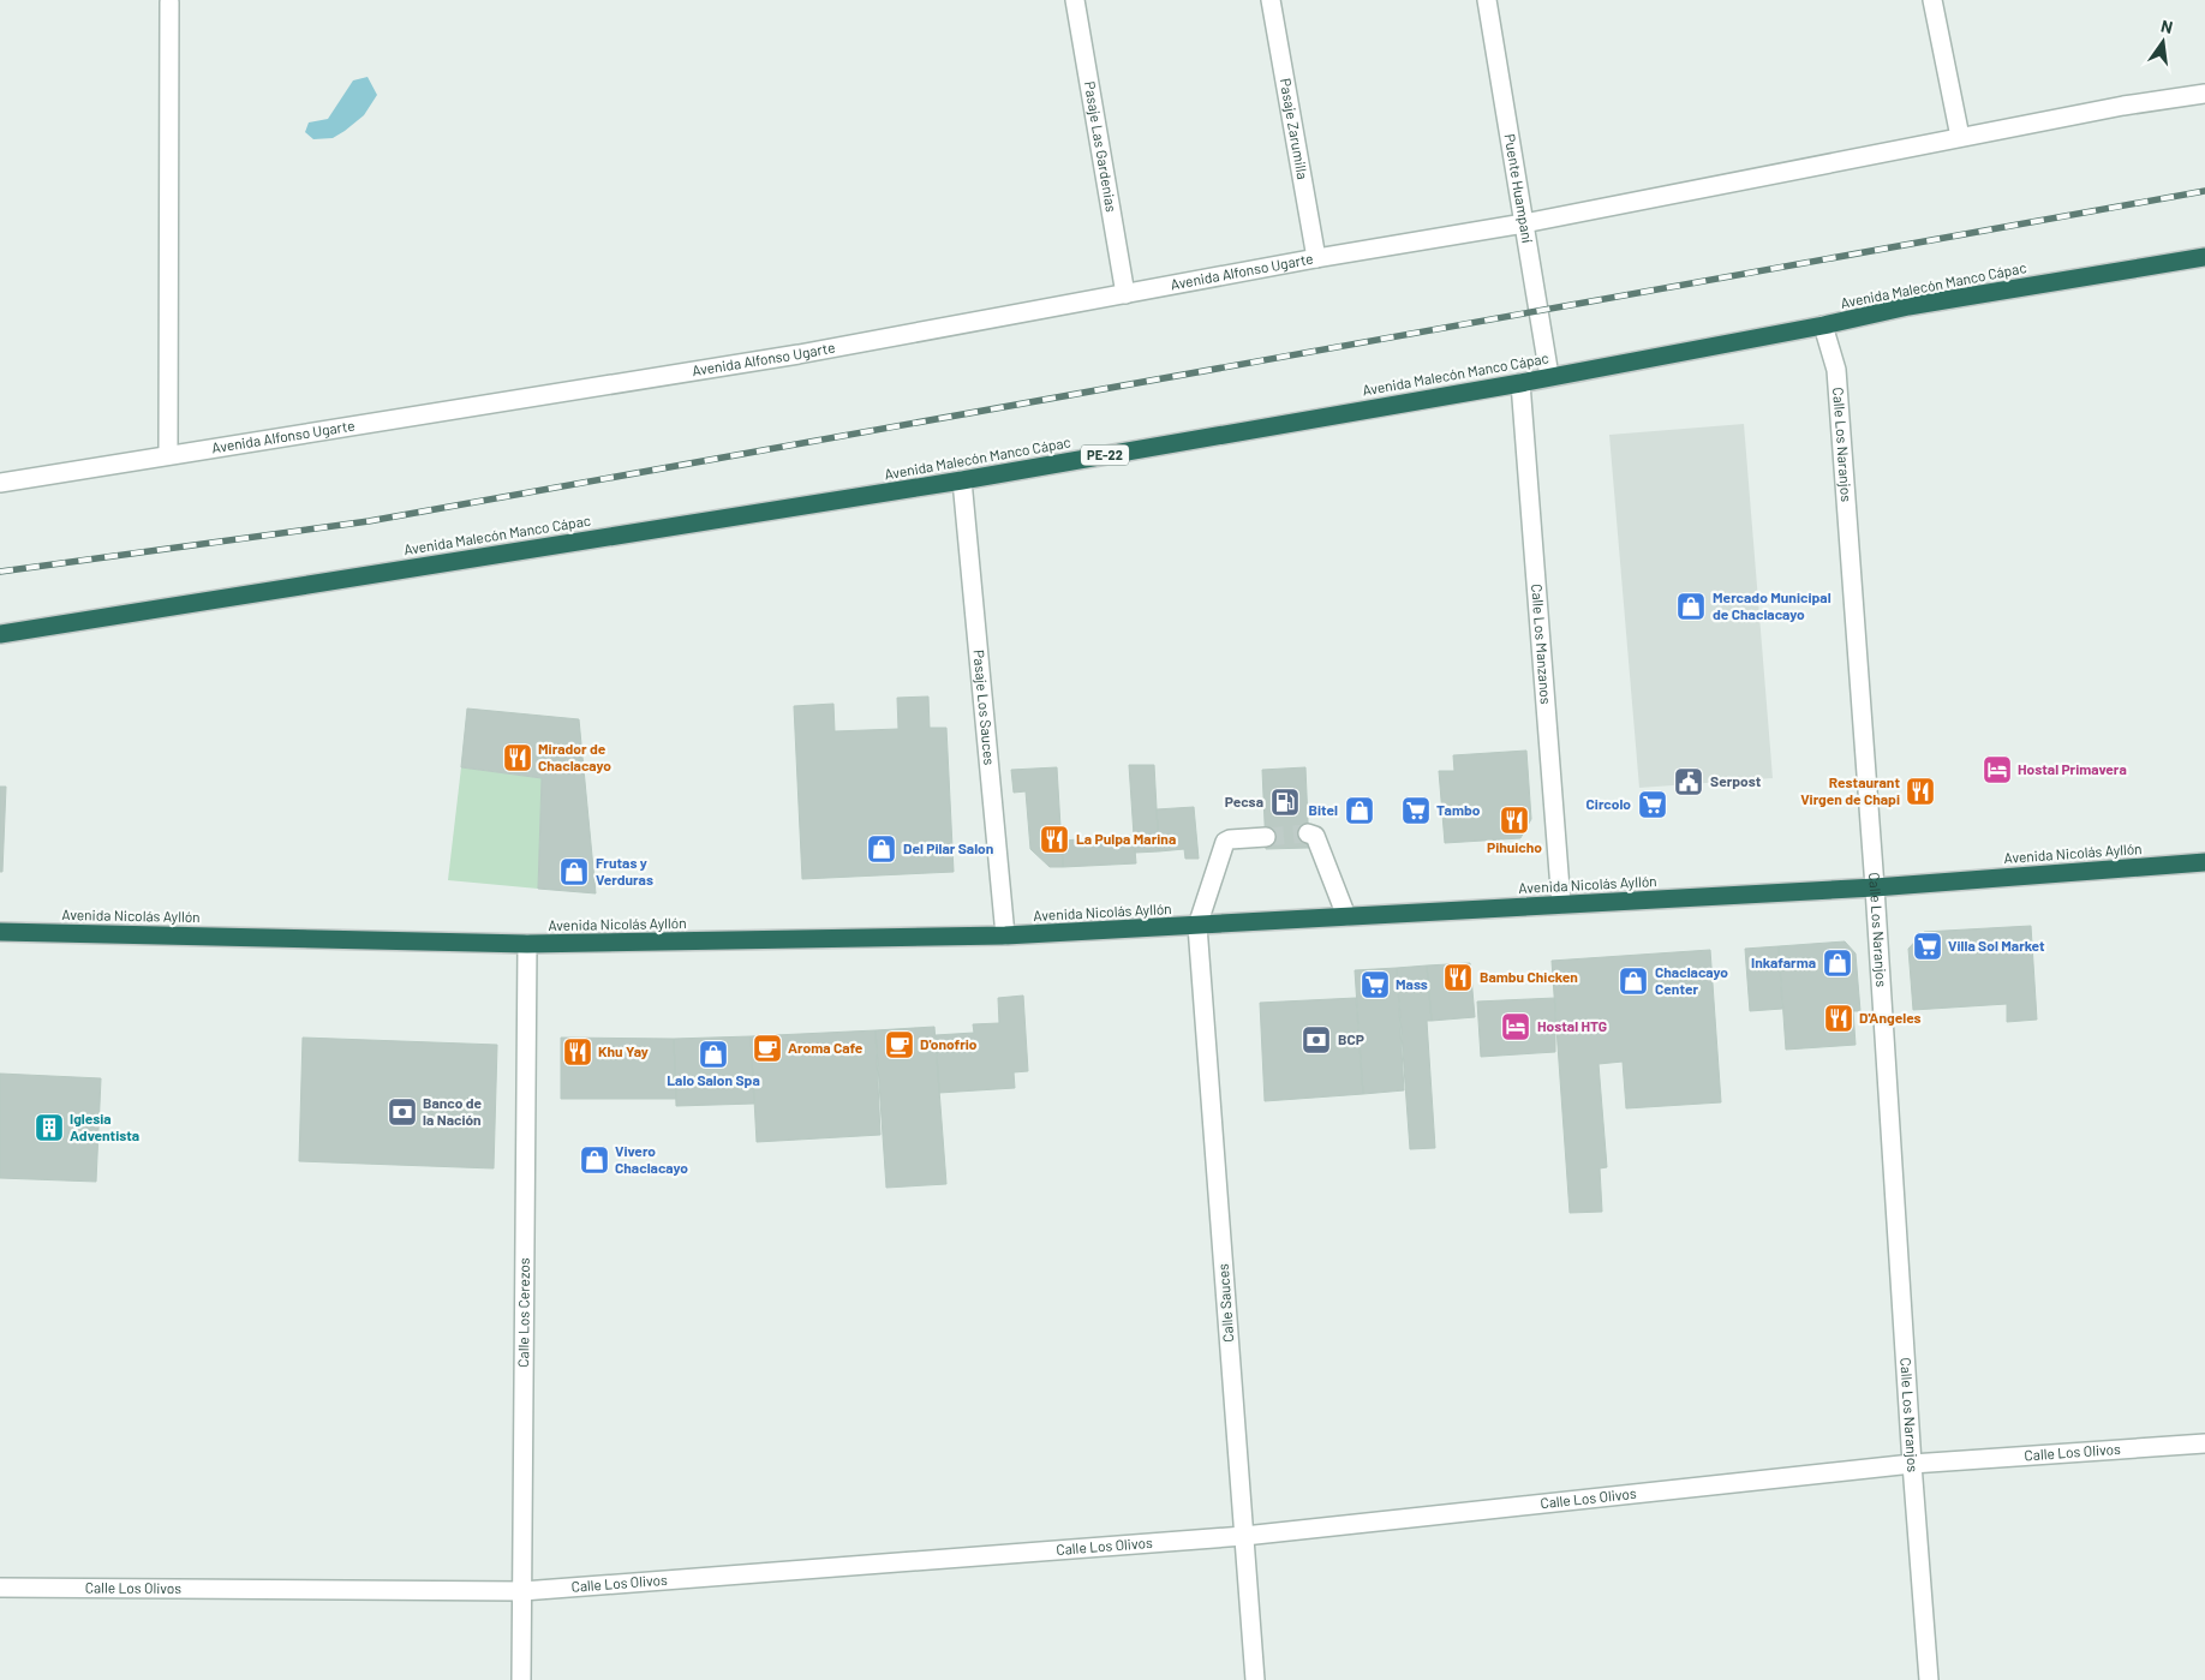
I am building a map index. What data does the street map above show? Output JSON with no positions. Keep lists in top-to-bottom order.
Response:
{
  "streets": {
    "highway": ["Avenida Malecón Manco Cápac", "PE-22", "Avenida Nicolás Ayllón"],
    "street": [
      "Pasaje Zarumilla",
      "Pasaje Las Gardenias",
      "Puente Huampaní",
      "Avenida Alfonso Ugarte",
      "Calle Los Naranjos",
      "Calle Los Manzanos",
      "Pasaje Los Sauces",
      "Calle Sauces",
      "Calle Los Cerezos",
      "Calle Los Olivos"
    ]
  },
  "crossings": [
    ["Pasaje Zarumilla", "Avenida Alfonso Ugarte"],
    ["Pasaje Las Gardenias", "Avenida Alfonso Ugarte"],
    ["Puente Huampaní", "Avenida Alfonso Ugarte"],
    ["Puente Huampaní", "Avenida Malecón Manco Cápac"],
    ["Avenida Malecón Manco Cápac", "Calle Los Naranjos"],
    ["Avenida Malecón Manco Cápac", "Calle Los Manzanos"],
    ["Avenida Malecón Manco Cápac", "Pasaje Los Sauces"],
    ["Calle Los Naranjos", "Avenida Nicolás Ayllón"],
    ["Calle Los Naranjos", "Calle Los Olivos"],
    ["Calle Los Manzanos", "Avenida Nicolás Ayllón"],
    ["Pasaje Los Sauces", "Avenida Nicolás Ayllón"],
    ["Avenida Nicolás Ayllón", "Calle Sauces"],
    ["Avenida Nicolás Ayllón", "Calle Los Cerezos"],
    ["Calle Sauces", "Calle Los Olivos"],
    ["Calle Los Cerezos", "Calle Los Olivos"]
  ],
  "places": {
    "shop": [
      "Mercado Municipal de Chaclacayo",
      "Bitel",
      "Del Pilar Salon",
      "Frutas y Verduras",
      "Inkafarma",
      "Chaclacayo Center",
      "Lalo Salon Spa",
      "Vivero Chaclacayo"
    ],
    "restaurant": [
      "Mirador de Chaclacayo",
      "Restaurant Virgen de Chapi",
      "Pihuicho",
      "La Pulpa Marina",
      "Bambu Chicken",
      "D'Angeles",
      "Khu Yay"
    ],
    "hotel": ["Hostal Primavera", "Hostal HTG"],
    "public building": ["Serpost"],
    "fuel station": ["Pecsa"],
    "supermarket": [
      "Circolo",
      "Tambo",
      "Villa Sol Market",
      "Mass"
    ],
    "bank": ["BCP", "Banco de la Nación"],
    "cafe": ["D'onofrio", "Aroma Cafe"],
    "building": ["Iglesia Adventista"]
  },
  "north": "top"
}
